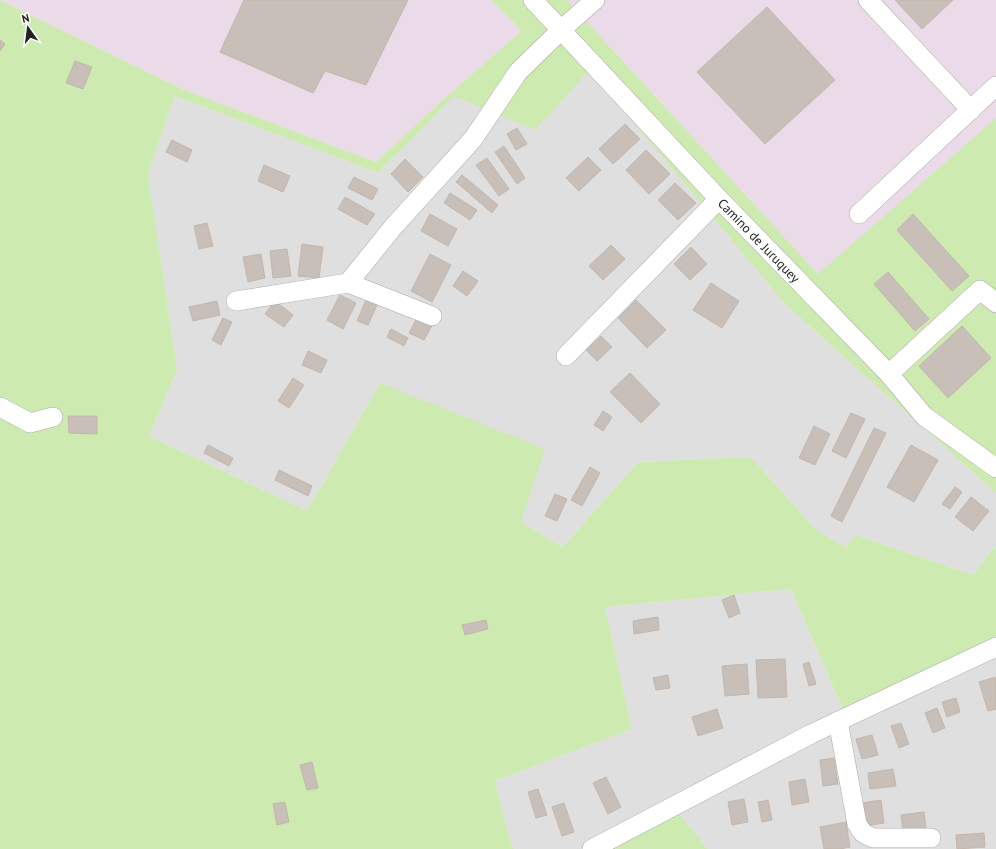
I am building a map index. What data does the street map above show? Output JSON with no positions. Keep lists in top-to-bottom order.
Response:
{
  "streets": {
    "street": ["Camino de Juruquey"]
  },
  "north": "top"
}
